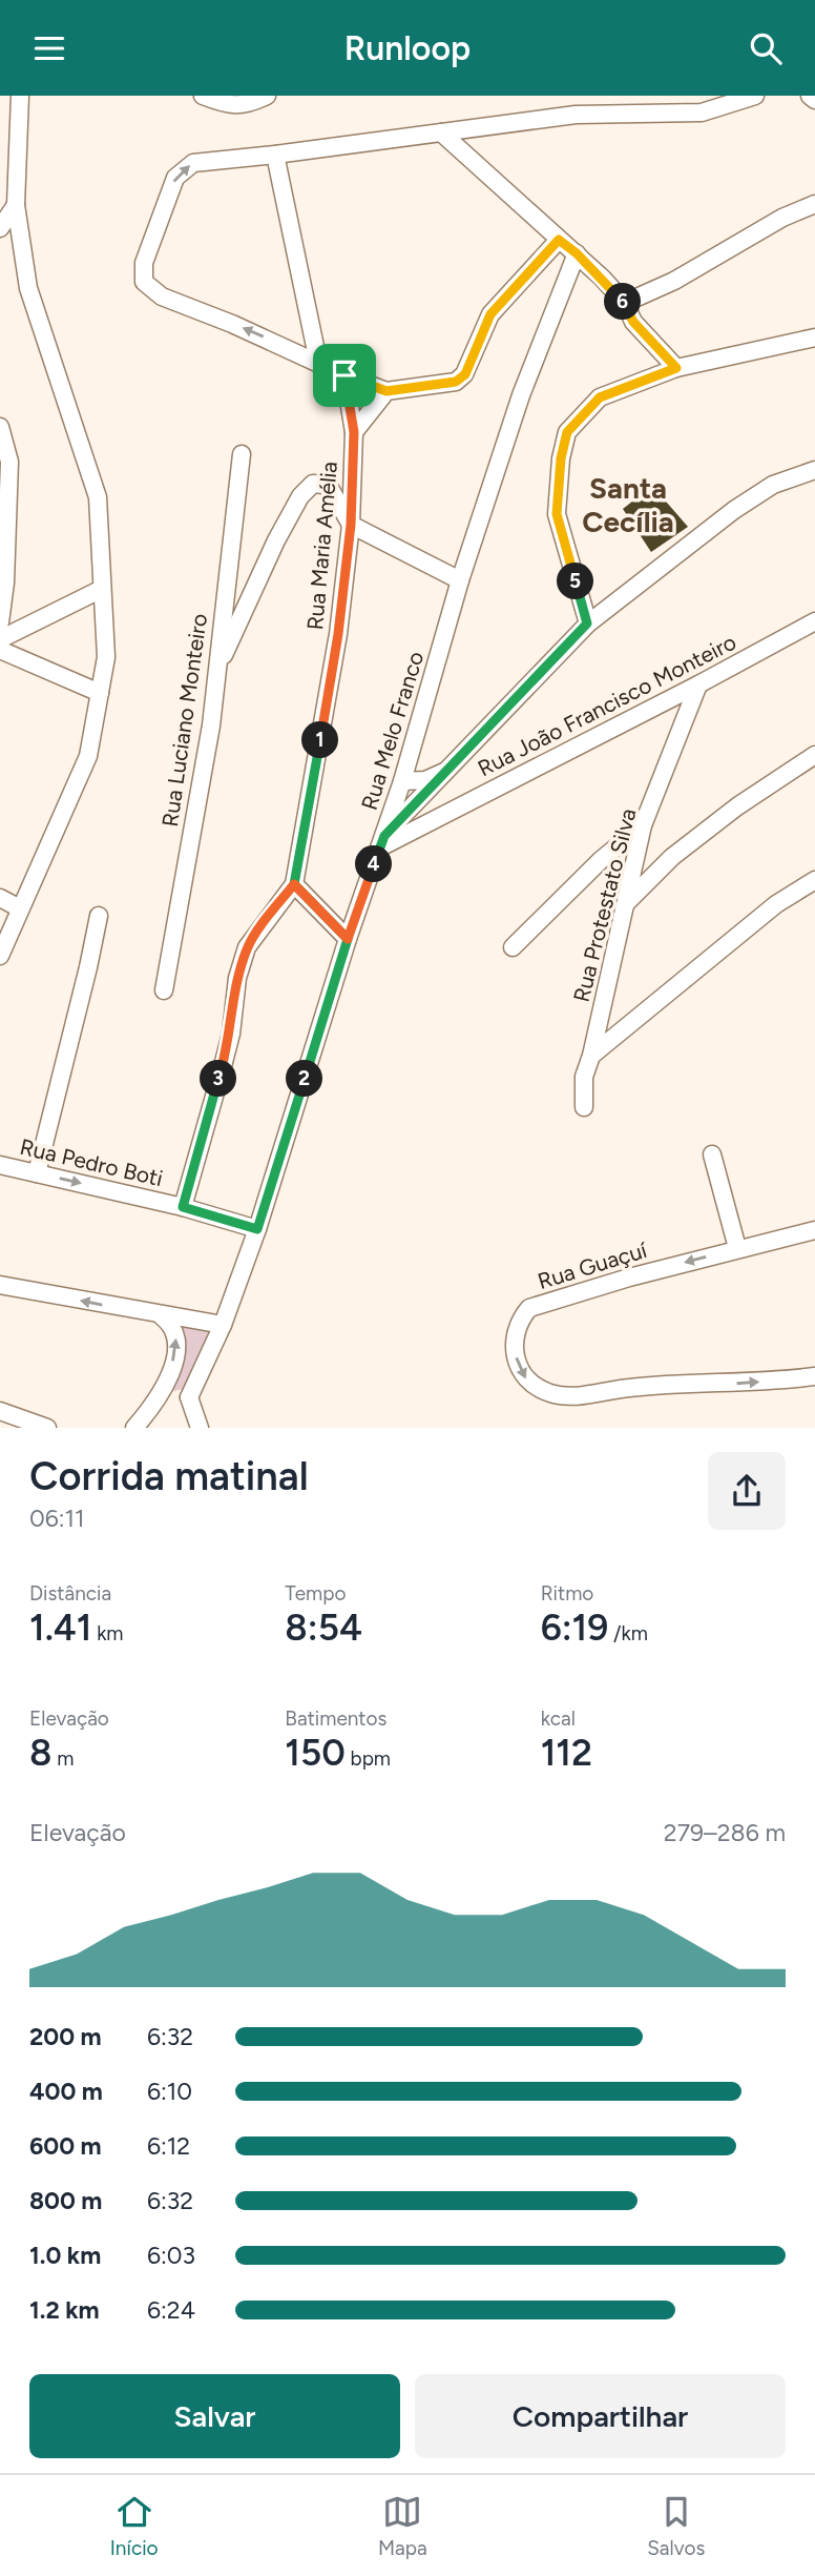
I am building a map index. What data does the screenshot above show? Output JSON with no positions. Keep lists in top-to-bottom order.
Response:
{
  "streets": {
    "street": [
      "Rua Maria Amélia",
      "Rua João Francisco Monteiro",
      "Rua Luciano Monteiro",
      "Rua Melo Franco",
      "Rua Protestato Silva",
      "Rua Pedro Boti",
      "Rua Guaçuí"
    ]
  },
  "crossings": [
    ["Rua João Francisco Monteiro", "Rua Melo Franco"],
    ["Rua João Francisco Monteiro", "Rua Protestato Silva"],
    ["Rua Melo Franco", "Rua Pedro Boti"]
  ],
  "districts": ["Santa Cecília"],
  "page": {
    "header": "Runloop",
    "pins": [
      "6",
      "5",
      "1",
      "4",
      "2",
      "3"
    ],
    "heading": ["Corrida matinal", "06:11"],
    "stats": [
      ["Distância", "1.41 km"],
      ["Tempo", "8:54"],
      ["Ritmo", "6:19 /km"],
      ["Elevação", "8 m"],
      ["Batimentos", "150 bpm"],
      ["kcal", "112"]
    ],
    "chart": ["Elevação", "279–286 m"],
    "list": [
      {
        "name": "200 m",
        "note": "6:32"
      },
      {
        "name": "400 m",
        "note": "6:10"
      },
      {
        "name": "600 m",
        "note": "6:12"
      },
      {
        "name": "800 m",
        "note": "6:32"
      },
      {
        "name": "1.0 km",
        "note": "6:03"
      },
      {
        "name": "1.2 km",
        "note": "6:24"
      }
    ],
    "buttons": ["Salvar", "Compartilhar"],
    "tabs": ["Início", "Mapa", "Salvos"]
  }
}
